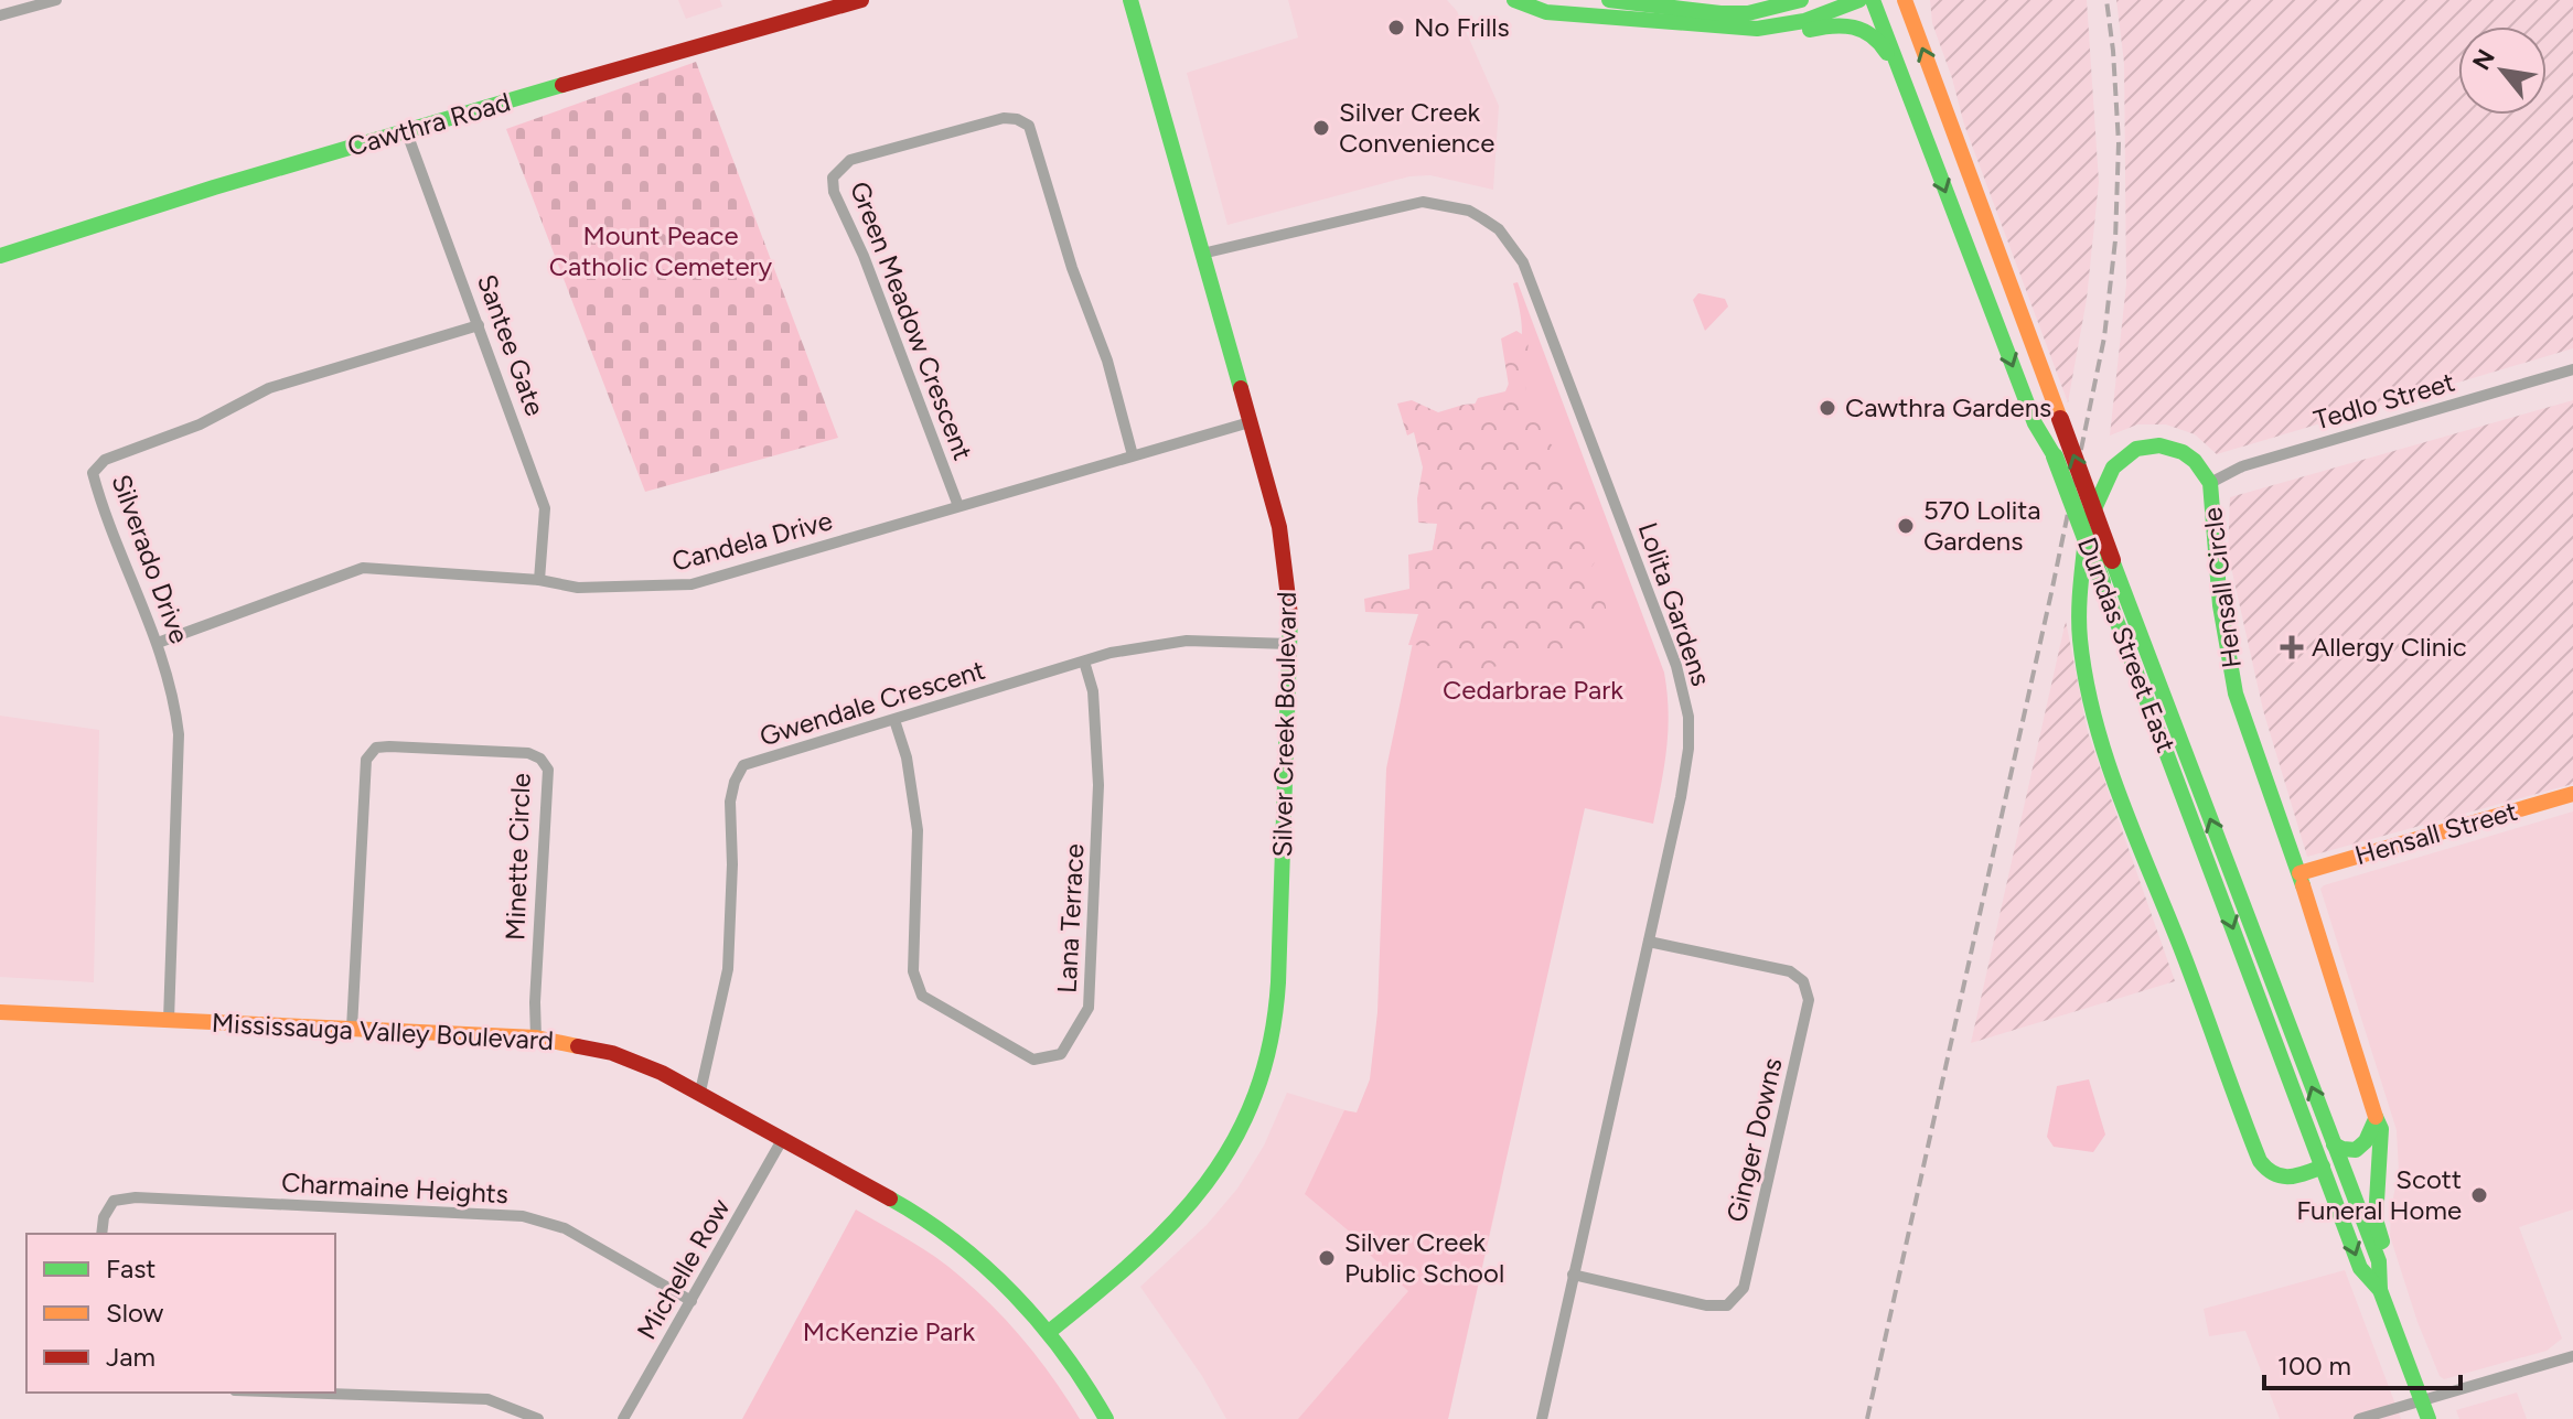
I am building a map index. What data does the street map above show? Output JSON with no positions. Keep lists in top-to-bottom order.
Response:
{
  "streets": {
    "main road": [
      "Cawthra Road",
      "Hensall Circle",
      "Dundas Street East",
      "Silver Creek Boulevard",
      "Hensall Street",
      "Mississauga Valley Boulevard"
    ],
    "street": [
      "Green Meadow Crescent",
      "Santee Gate",
      "Tedlo Street",
      "Candela Drive",
      "Silverado Drive",
      "Lolita Gardens",
      "Gwendale Crescent",
      "Minette Circle",
      "Lana Terrace",
      "Ginger Downs",
      "Charmaine Heights",
      "Michelle Row"
    ]
  },
  "crossings": [
    ["Cawthra Road", "Santee Gate"],
    ["Green Meadow Crescent", "Candela Drive"],
    ["Santee Gate", "Candela Drive"],
    ["Santee Gate", "Silverado Drive"],
    ["Tedlo Street", "Hensall Circle"],
    ["Candela Drive", "Silverado Drive"],
    ["Candela Drive", "Silver Creek Boulevard"],
    ["Silverado Drive", "Mississauga Valley Boulevard"],
    ["Hensall Circle", "Dundas Street East"],
    ["Hensall Circle", "Hensall Street"],
    ["Lolita Gardens", "Silver Creek Boulevard"],
    ["Lolita Gardens", "Ginger Downs"],
    ["Gwendale Crescent", "Silver Creek Boulevard"],
    ["Gwendale Crescent", "Lana Terrace"],
    ["Gwendale Crescent", "Mississauga Valley Boulevard"],
    ["Silver Creek Boulevard", "Mississauga Valley Boulevard"],
    ["Minette Circle", "Mississauga Valley Boulevard"],
    ["Mississauga Valley Boulevard", "Michelle Row"],
    ["Charmaine Heights", "Michelle Row"]
  ],
  "parks": ["Mount Peace Catholic Cemetery", "Cedarbrae Park", "McKenzie Park"],
  "places": {
    "other": [
      "No Frills",
      "Silver Creek Convenience",
      "Cawthra Gardens",
      "570 Lolita Gardens",
      "Scott Funeral Home",
      "Silver Creek Public School"
    ],
    "health": ["Allergy Clinic"]
  },
  "legend": ["Fast", "Slow", "Jam"],
  "scale_bar": "100 m",
  "north": "top left"
}
